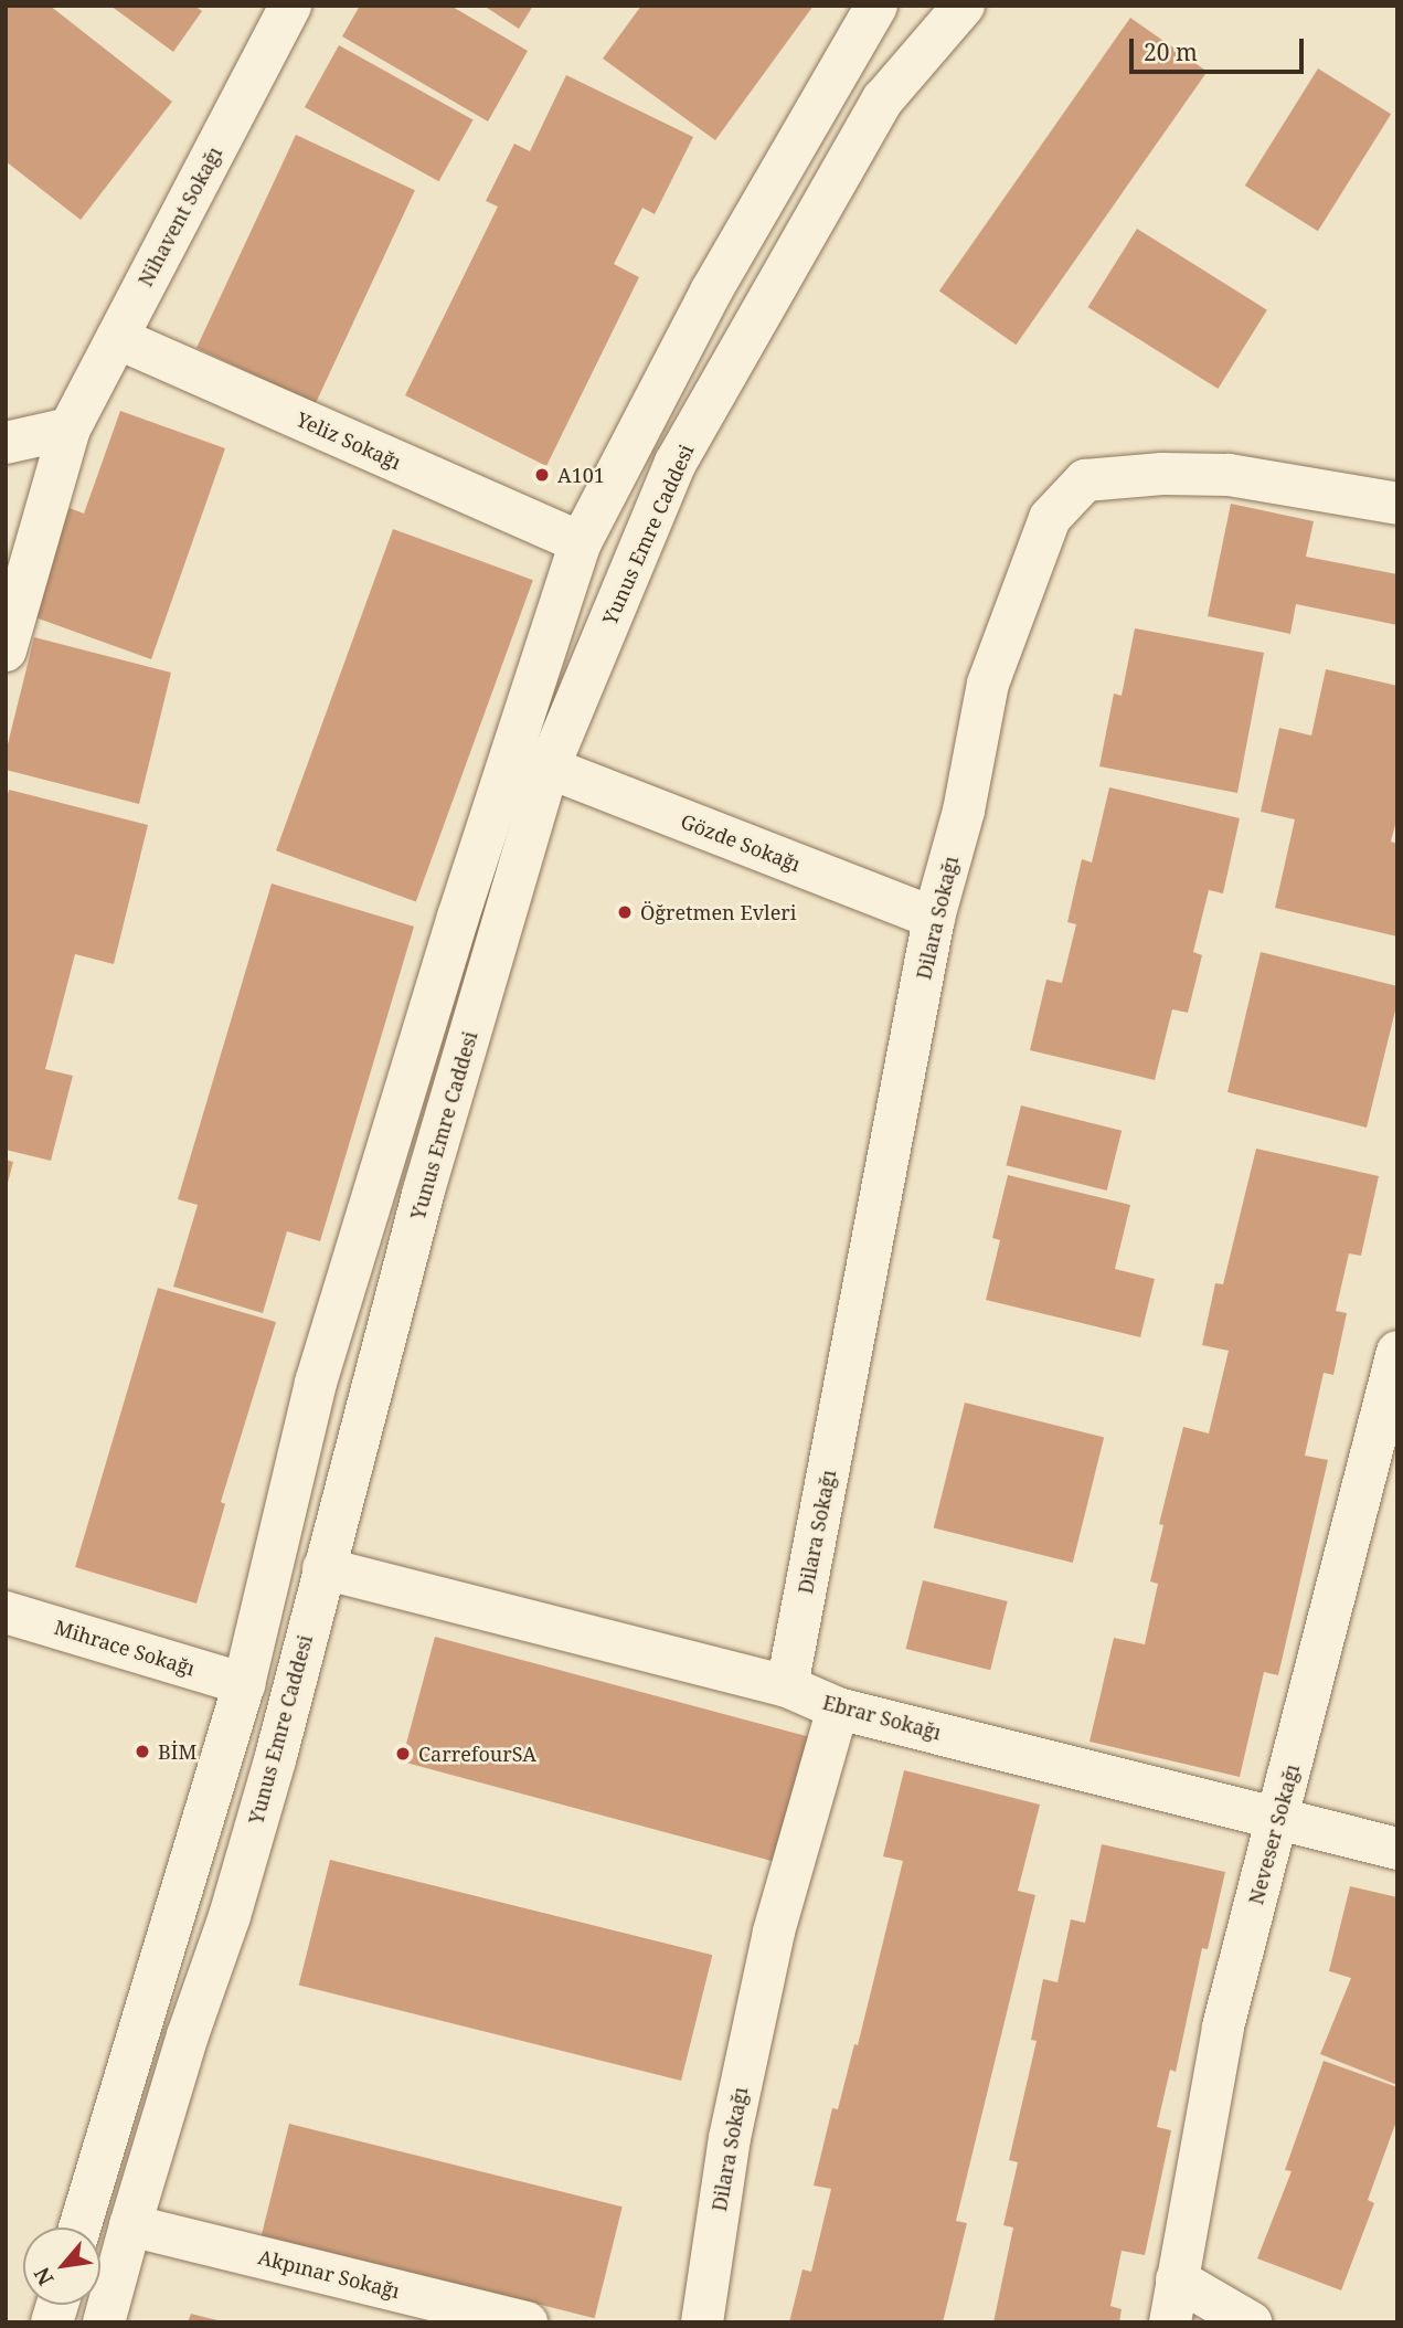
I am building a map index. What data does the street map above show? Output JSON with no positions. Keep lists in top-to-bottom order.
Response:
{
  "streets": {
    "street": [
      "Nihavent Sokağı",
      "Yeliz Sokağı",
      "Yunus Emre Caddesi",
      "Gözde Sokağı",
      "Dilara Sokağı",
      "Mihrace Sokağı",
      "Ebrar Sokağı",
      "Neveser Sokağı",
      "Akpınar Sokağı"
    ]
  },
  "crossings": [
    ["Nihavent Sokağı", "Yeliz Sokağı"],
    ["Yunus Emre Caddesi", "Gözde Sokağı"],
    ["Yunus Emre Caddesi", "Ebrar Sokağı"],
    ["Yunus Emre Caddesi", "Akpınar Sokağı"],
    ["Gözde Sokağı", "Dilara Sokağı"],
    ["Dilara Sokağı", "Ebrar Sokağı"],
    ["Ebrar Sokağı", "Neveser Sokağı"]
  ],
  "places": [
    "A101",
    "Öğretmen Evleri",
    "BİM",
    "CarrefourSA"
  ],
  "scale_bar": "20 m",
  "north": "bottom left"
}
